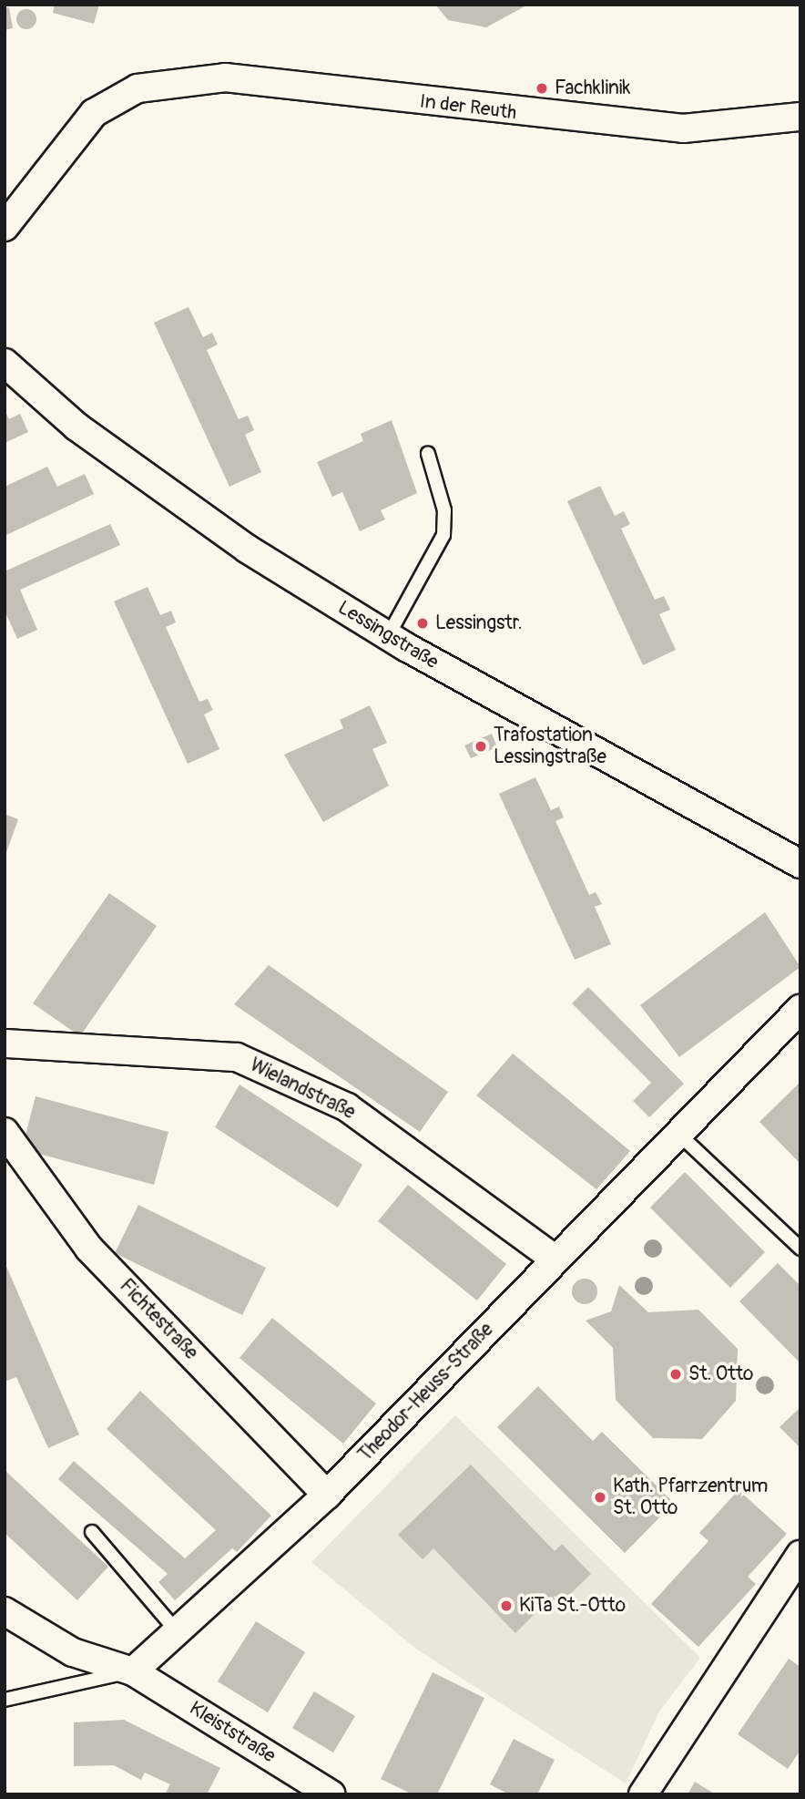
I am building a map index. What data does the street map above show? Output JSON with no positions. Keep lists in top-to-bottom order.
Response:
{
  "streets": {
    "street": [
      "In der Reuth",
      "Lessingstraße",
      "Wielandstraße",
      "Fichtestraße",
      "Theodor-Heuss-Straße",
      "Kleiststraße"
    ]
  },
  "crossings": [
    ["Wielandstraße", "Theodor-Heuss-Straße"],
    ["Fichtestraße", "Theodor-Heuss-Straße"],
    ["Theodor-Heuss-Straße", "Kleiststraße"]
  ],
  "places": [
    "Fachklinik",
    "Lessingstr.",
    "Trafostation Lessingstraße",
    "St. Otto",
    "Kath. Pfarrzentrum St. Otto",
    "KiTa St.-Otto"
  ]
}
